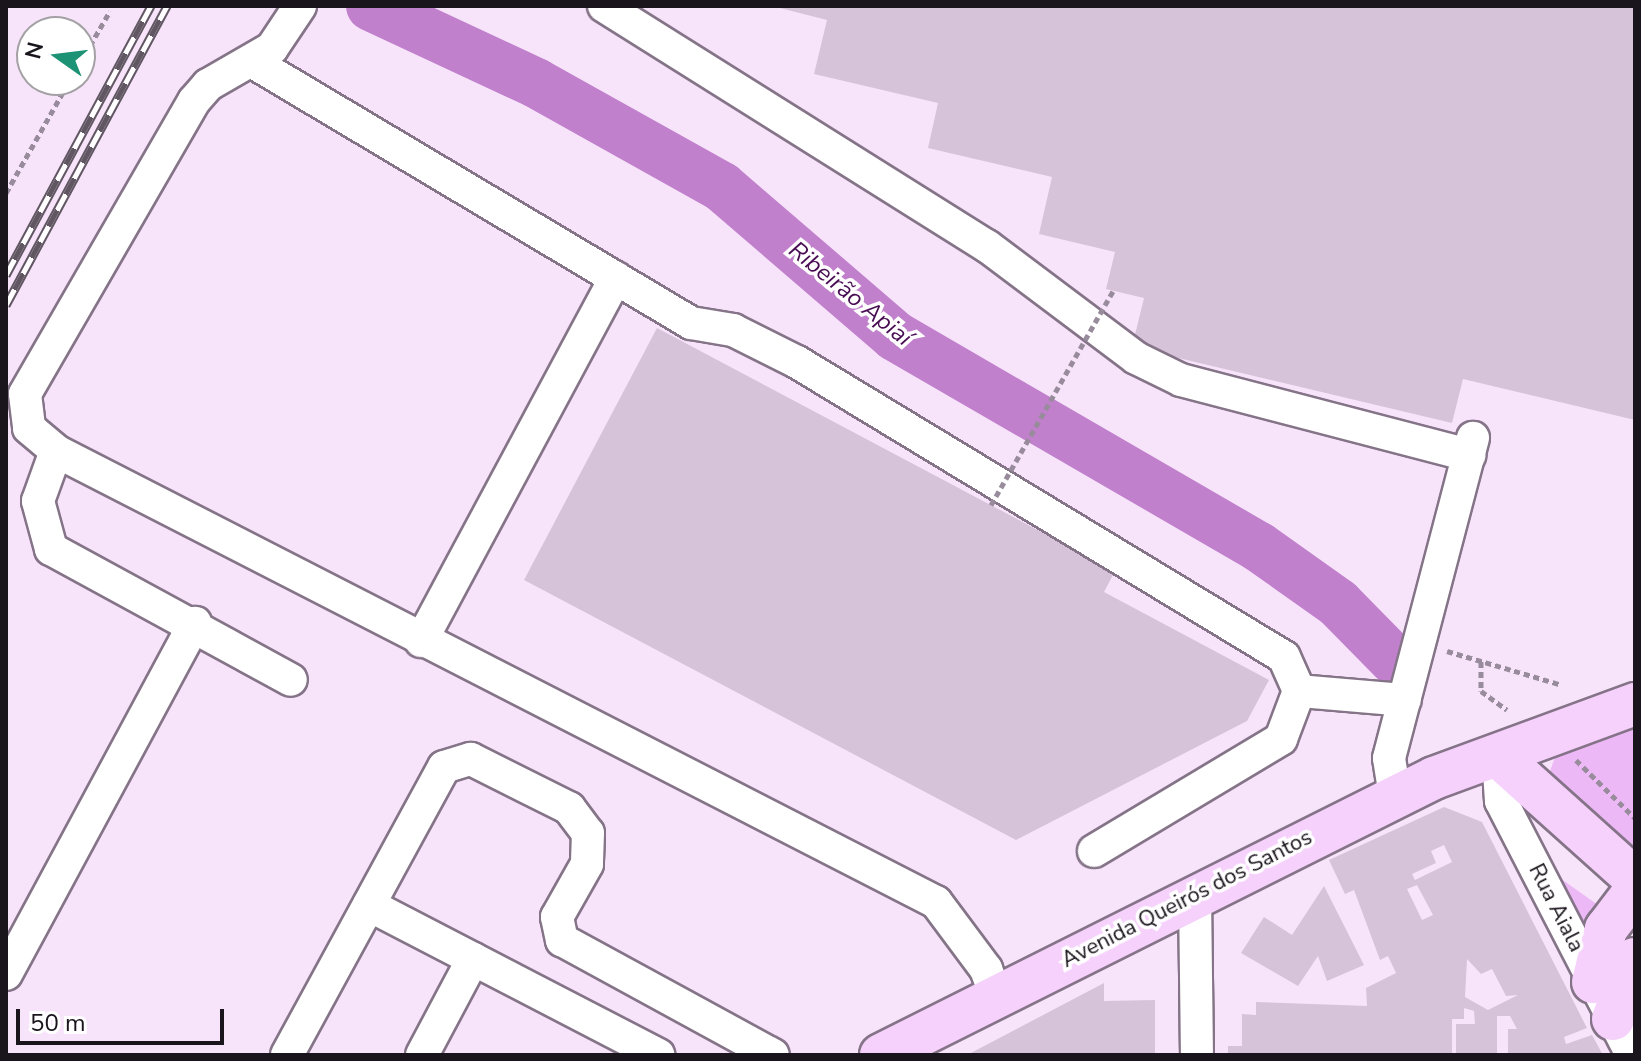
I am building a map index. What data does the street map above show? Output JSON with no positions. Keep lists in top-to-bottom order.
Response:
{
  "streets": {
    "main road": ["Avenida Queirós dos Santos"],
    "street": ["Rua Aiala"]
  },
  "crossings": [
    ["Avenida Queirós dos Santos", "Rua Aiala"]
  ],
  "water": ["Ribeirão Apiaí"],
  "scale_bar": "50 m",
  "north": "left"
}
